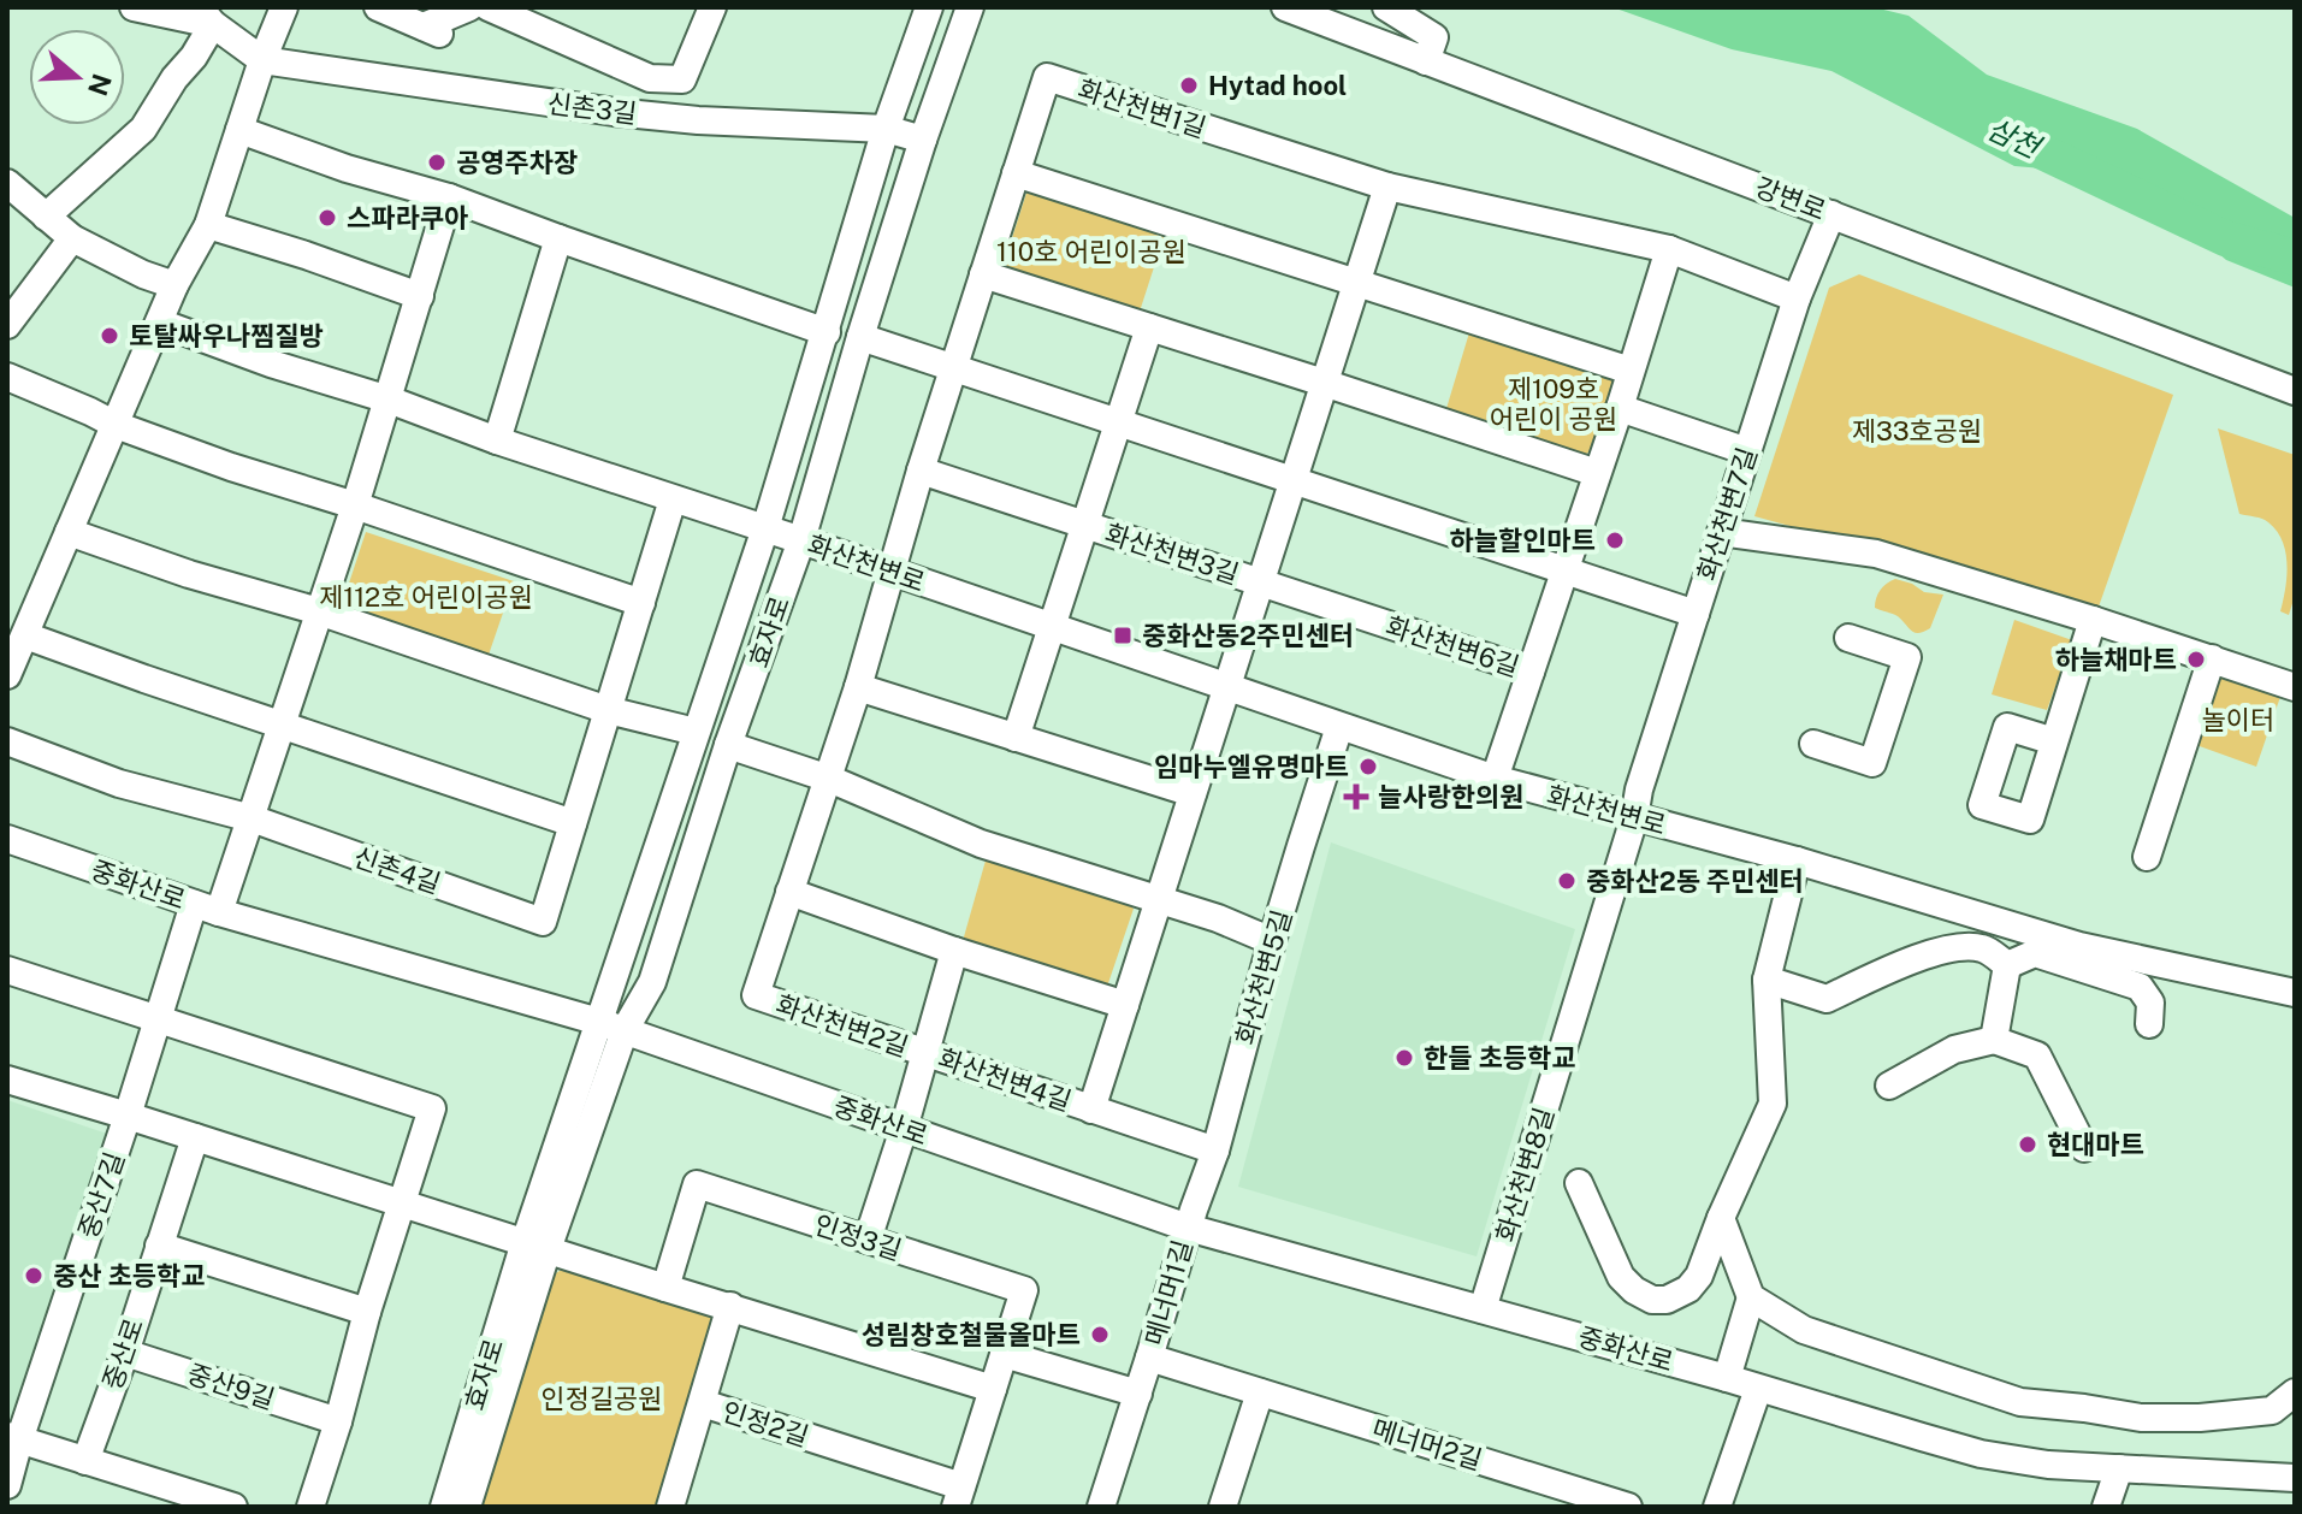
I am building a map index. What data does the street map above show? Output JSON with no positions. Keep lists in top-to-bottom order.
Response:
{
  "streets": {
    "street": [
      "신촌3길",
      "화산천변1길",
      "강변로",
      "화산천변7길",
      "화산천변3길",
      "화산천변로",
      "효자로",
      "화산천변6길",
      "신촌4길",
      "중화산로",
      "화산천변5길",
      "화산천변2길",
      "화산천변4길",
      "화산천변8길",
      "중산7길",
      "인정3길",
      "메너머1길",
      "중산로",
      "중산9길",
      "인정2길",
      "메너머2길"
    ]
  },
  "crossings": [
    ["신촌3길", "효자로"],
    ["화산천변1길", "화산천변3길"],
    ["화산천변1길", "화산천변로"],
    ["화산천변1길", "화산천변2길"],
    ["강변로", "화산천변7길"],
    ["화산천변7길", "화산천변로"],
    ["화산천변7길", "화산천변8길"],
    ["화산천변3길", "화산천변로"],
    ["화산천변3길", "화산천변6길"],
    ["화산천변3길", "화산천변4길"],
    ["화산천변로", "효자로"],
    ["화산천변로", "화산천변6길"],
    ["화산천변로", "화산천변5길"],
    ["화산천변로", "화산천변2길"],
    ["화산천변로", "화산천변4길"],
    ["화산천변로", "화산천변8길"],
    ["효자로", "중화산로"],
    ["효자로", "중산7길"],
    ["중화산로", "화산천변5길"],
    ["중화산로", "화산천변8길"],
    ["중화산로", "중산7길"],
    ["중화산로", "메너머1길"],
    ["화산천변5길", "메너머1길"],
    ["화산천변2길", "화산천변4길"],
    ["중산7길", "중산로"],
    ["인정3길", "인정2길"],
    ["메너머1길", "메너머2길"],
    ["중산로", "중산9길"]
  ],
  "water": ["삼천"],
  "parks": [
    "110호 어린이공원",
    "제109호 어린이 공원",
    "제33호공원",
    "제112호 어린이공원",
    "놀이터",
    "인정길공원"
  ],
  "places": {
    "other": [
      "Hytad hool",
      "공영주차장",
      "스파라쿠아",
      "토탈싸우나찜질방",
      "하늘할인마트",
      "하늘채마트",
      "임마누엘유명마트",
      "중화산2동 주민센터",
      "한들 초등학교",
      "현대마트",
      "중산 초등학교",
      "성림창호철물올마트"
    ],
    "transit": ["중화산동2주민센터"],
    "health": ["늘사랑한의원"]
  },
  "north": "right"
}
